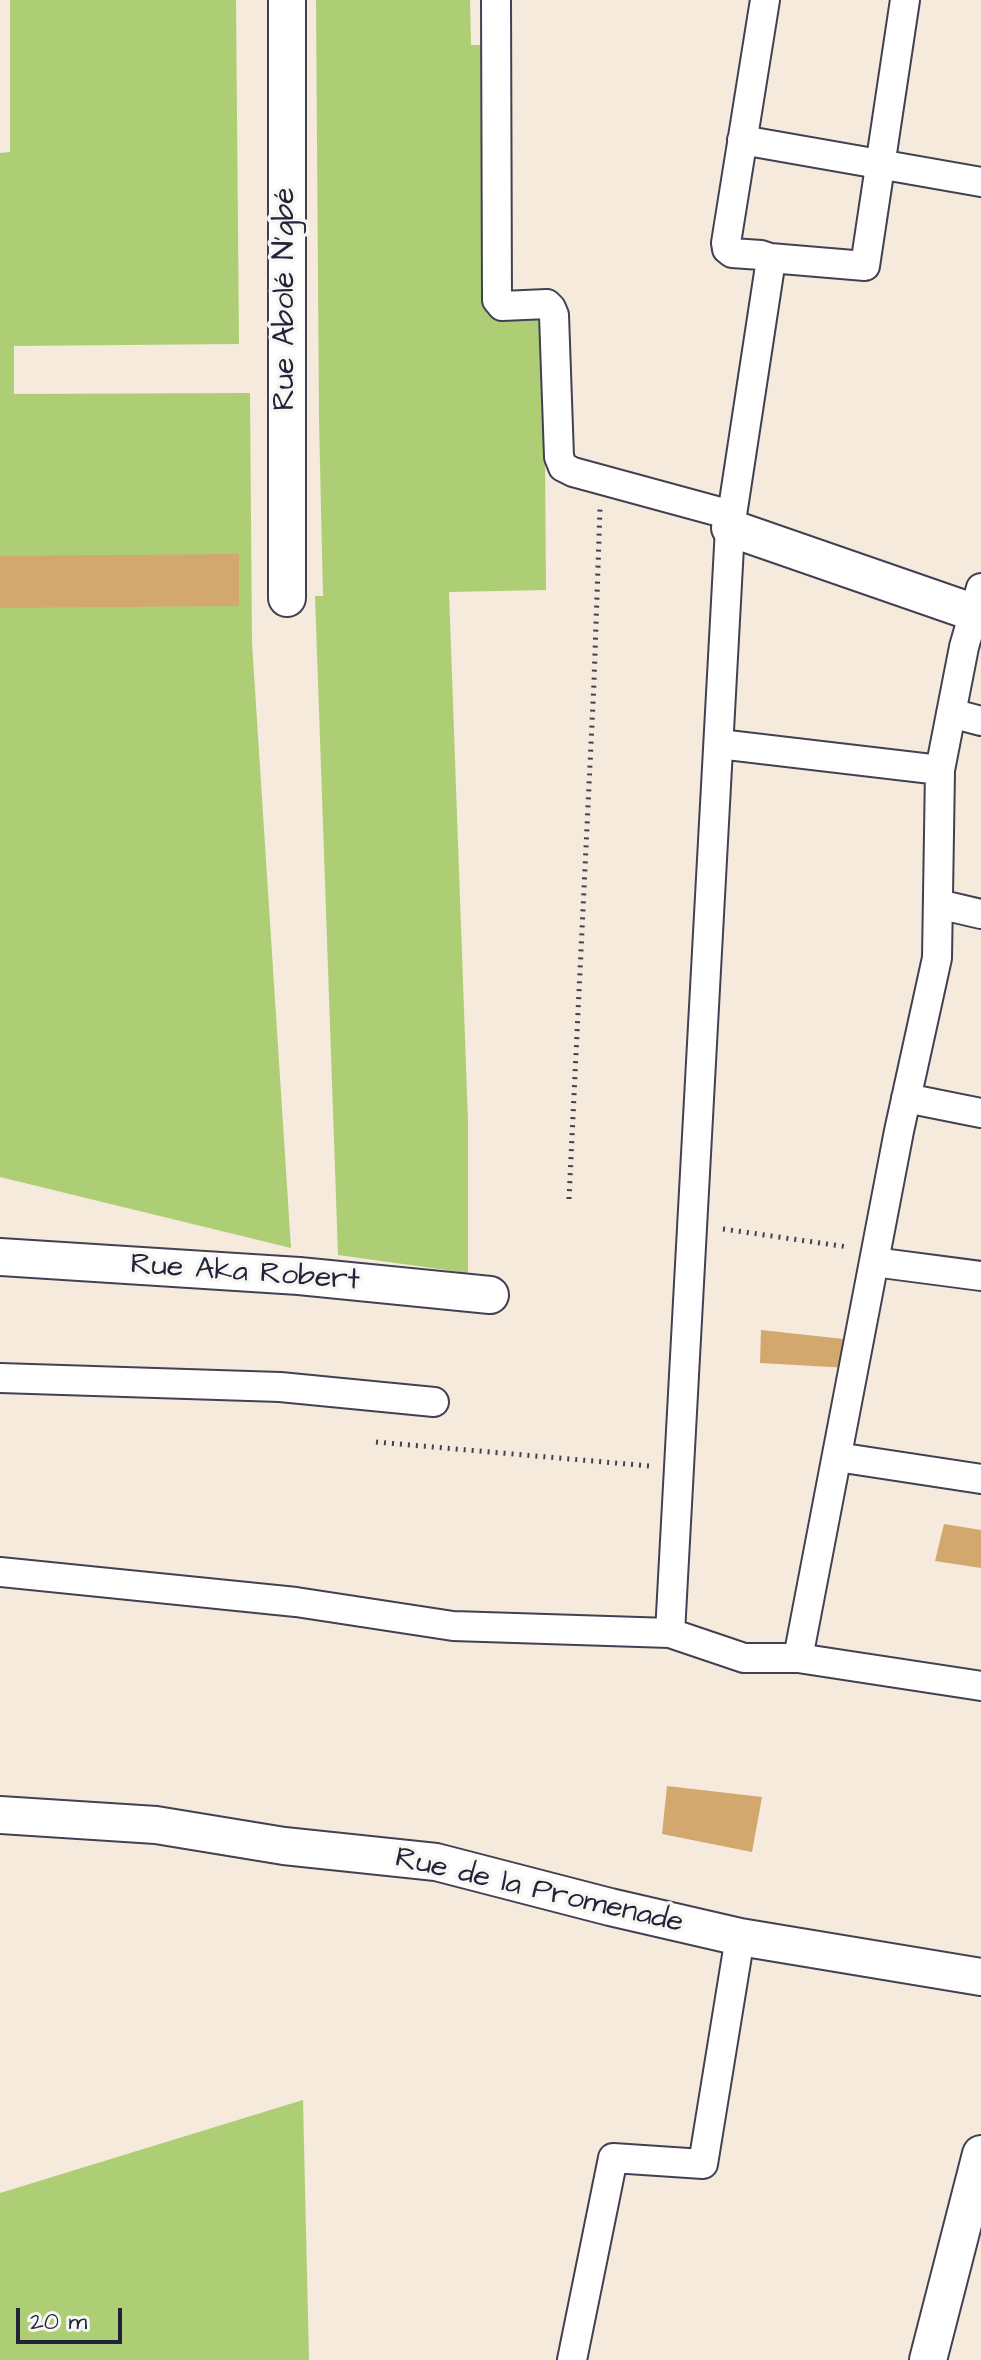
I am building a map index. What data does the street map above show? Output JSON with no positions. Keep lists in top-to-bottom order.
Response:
{
  "streets": {
    "street": ["Rue Abolé N'gbé", "Rue Aka Robert", "Rue de la Promenade"]
  },
  "scale_bar": "20 m"
}
